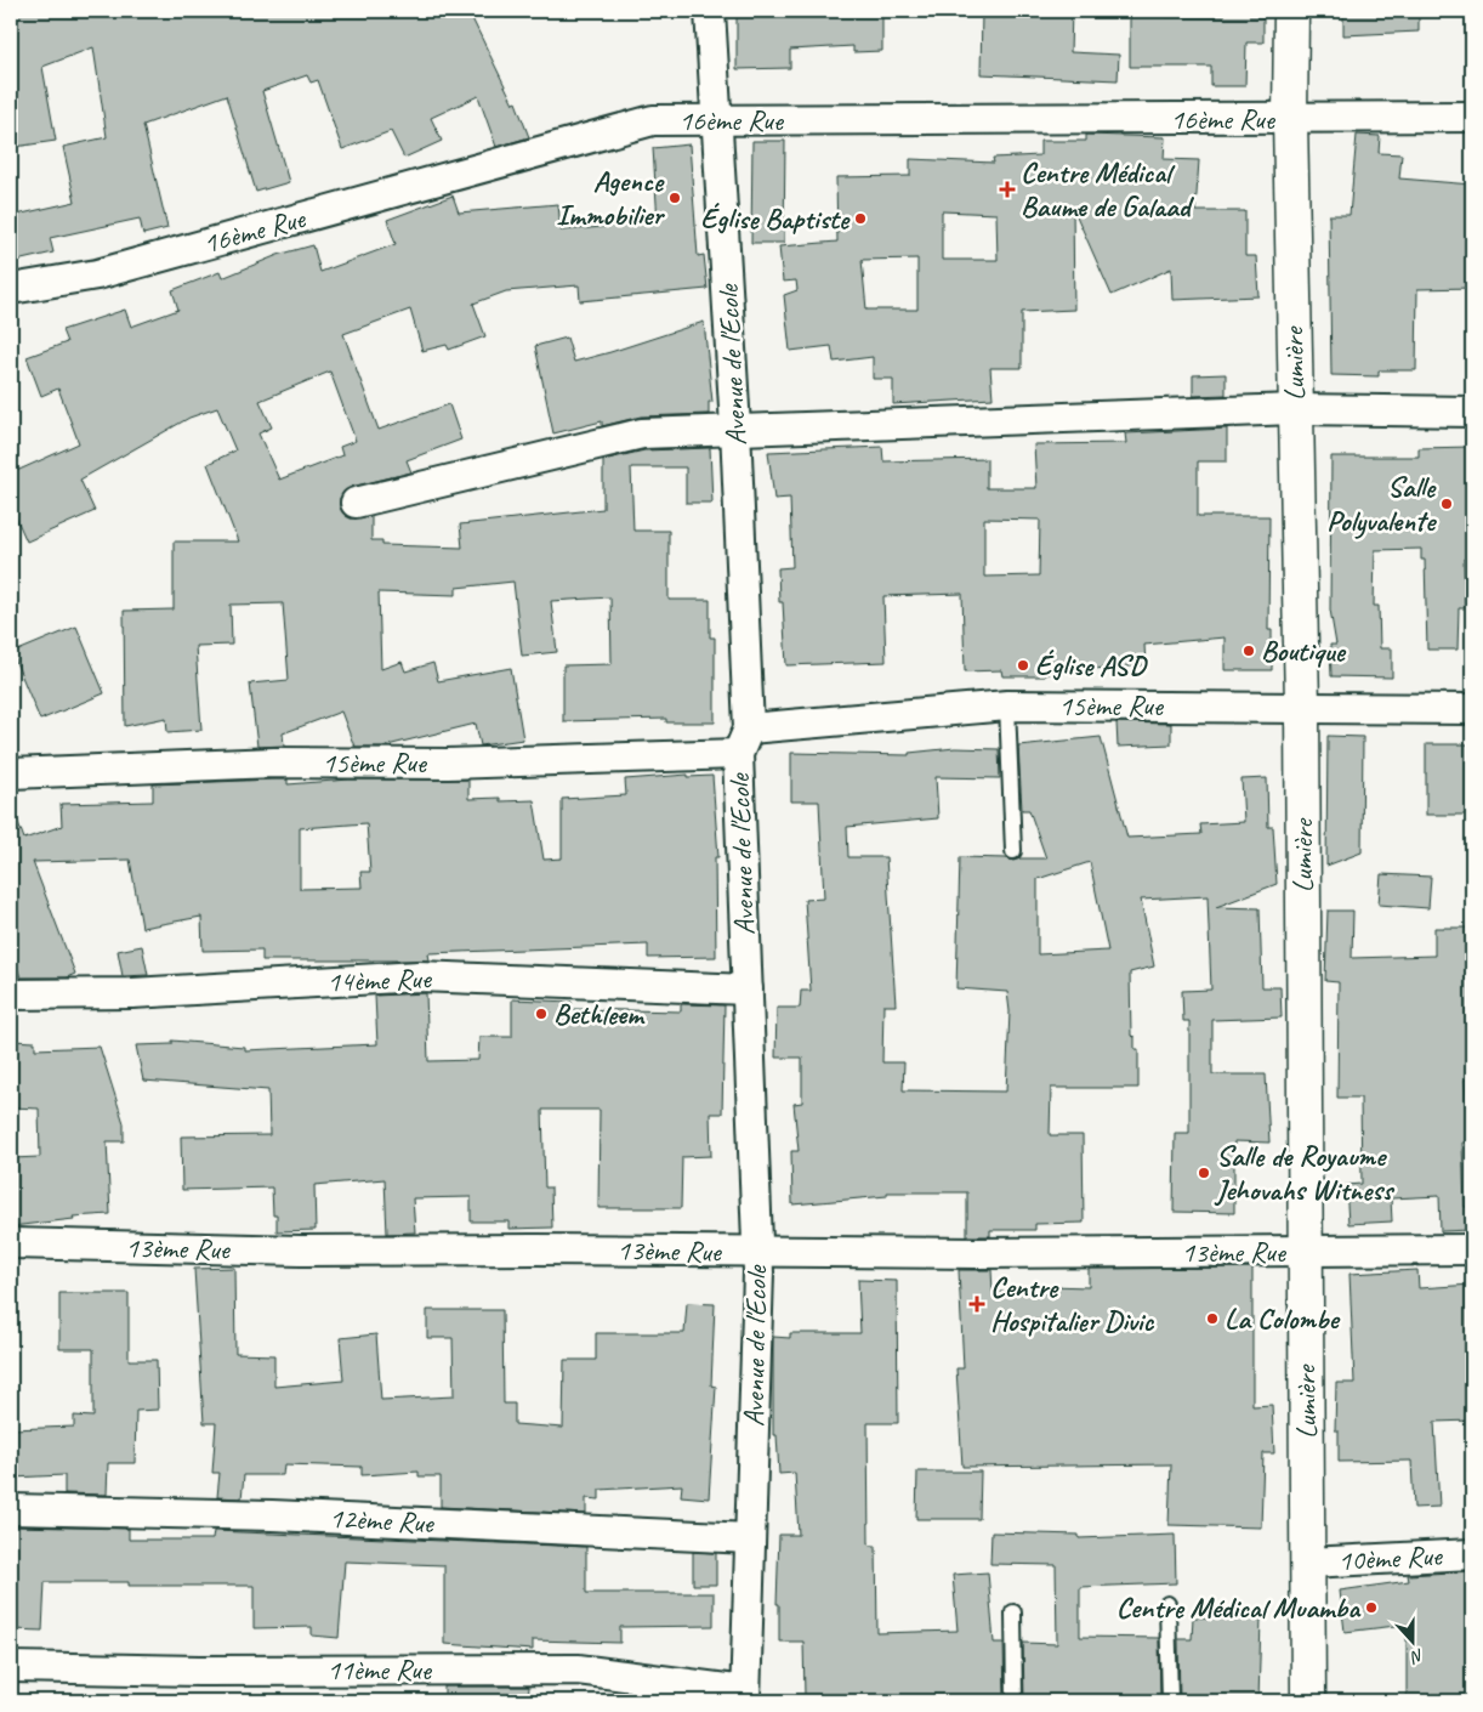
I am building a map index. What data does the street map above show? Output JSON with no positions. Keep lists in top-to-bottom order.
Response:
{
  "streets": {
    "street": [
      "16ème Rue",
      "Lumière",
      "Avenue de l'Ecole",
      "15ème Rue",
      "14ème Rue",
      "13ème Rue",
      "12ème Rue",
      "10ème Rue",
      "11ème Rue"
    ]
  },
  "crossings": [
    ["16ème Rue", "Lumière"],
    ["16ème Rue", "Avenue de l'Ecole"],
    ["Lumière", "15ème Rue"],
    ["Lumière", "13ème Rue"],
    ["Lumière", "10ème Rue"],
    ["Avenue de l'Ecole", "15ème Rue"],
    ["Avenue de l'Ecole", "14ème Rue"],
    ["Avenue de l'Ecole", "13ème Rue"],
    ["Avenue de l'Ecole", "12ème Rue"],
    ["Avenue de l'Ecole", "11ème Rue"]
  ],
  "places": {
    "health": ["Centre Médical Baume de Galaad", "Centre Hospitalier Divic"],
    "other": [
      "Agence Immobilier",
      "Église Baptiste",
      "Salle Polyvalente",
      "Boutique",
      "Église ASD",
      "Bethleem",
      "Salle de Royaume Jehovahs Witness",
      "La Colombe",
      "Centre Médical Muamba"
    ]
  },
  "north": "bottom"
}
